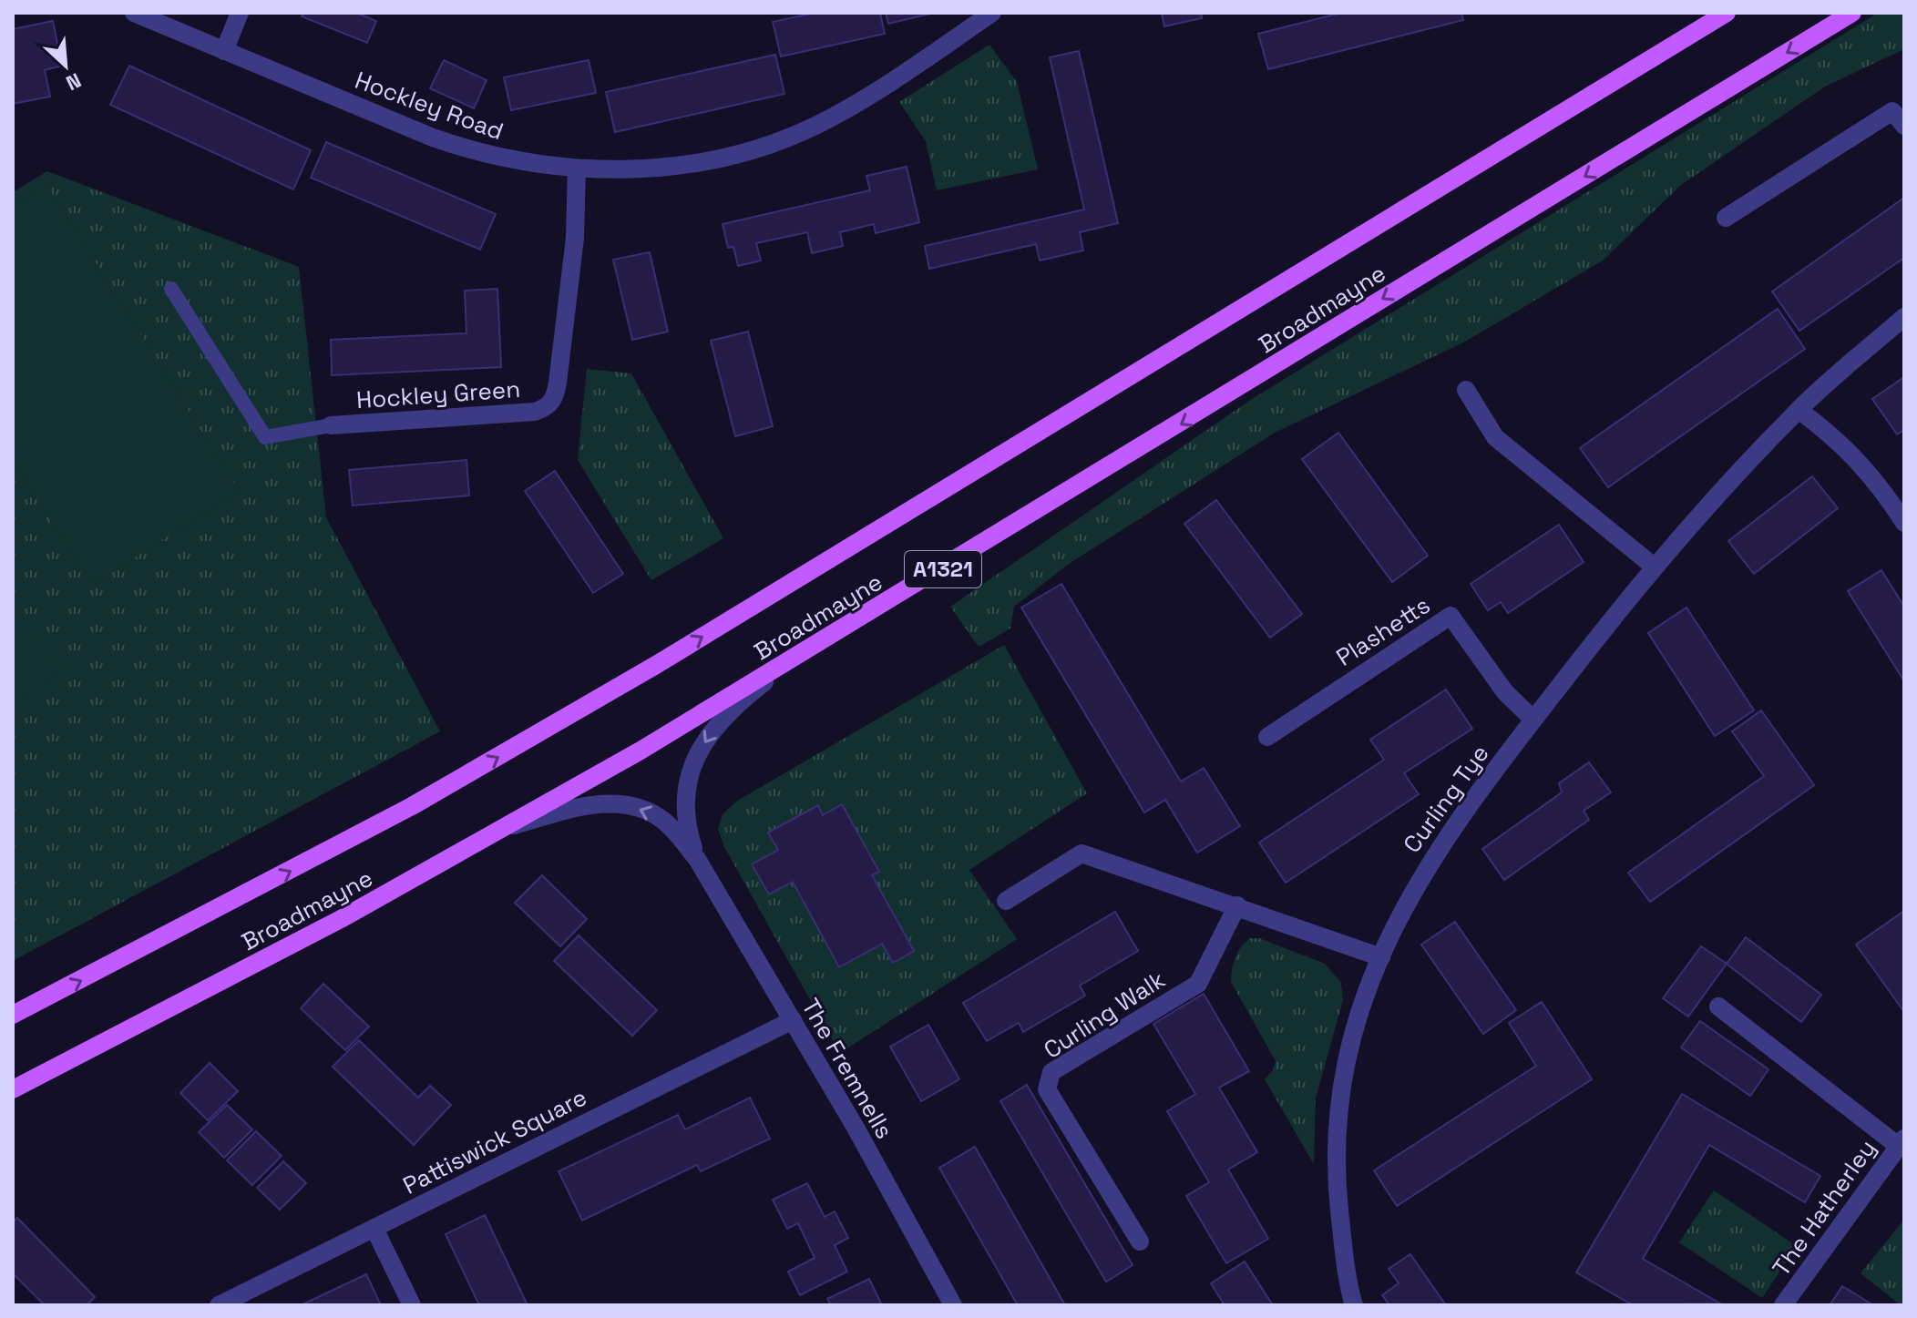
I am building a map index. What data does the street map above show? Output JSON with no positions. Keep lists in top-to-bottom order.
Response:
{
  "streets": {
    "main road": ["Broadmayne", "A1321"],
    "street": [
      "Hockley Road",
      "Hockley Green",
      "Plashetts",
      "Curling Tye",
      "Curling Walk",
      "The Fremnells",
      "Pattiswick Square",
      "The Hatherley"
    ]
  },
  "crossings": [
    ["Hockley Road", "Hockley Green"],
    ["Broadmayne", "The Fremnells"],
    ["Plashetts", "Curling Tye"],
    ["The Fremnells", "Pattiswick Square"]
  ],
  "north": "bottom right"
}
